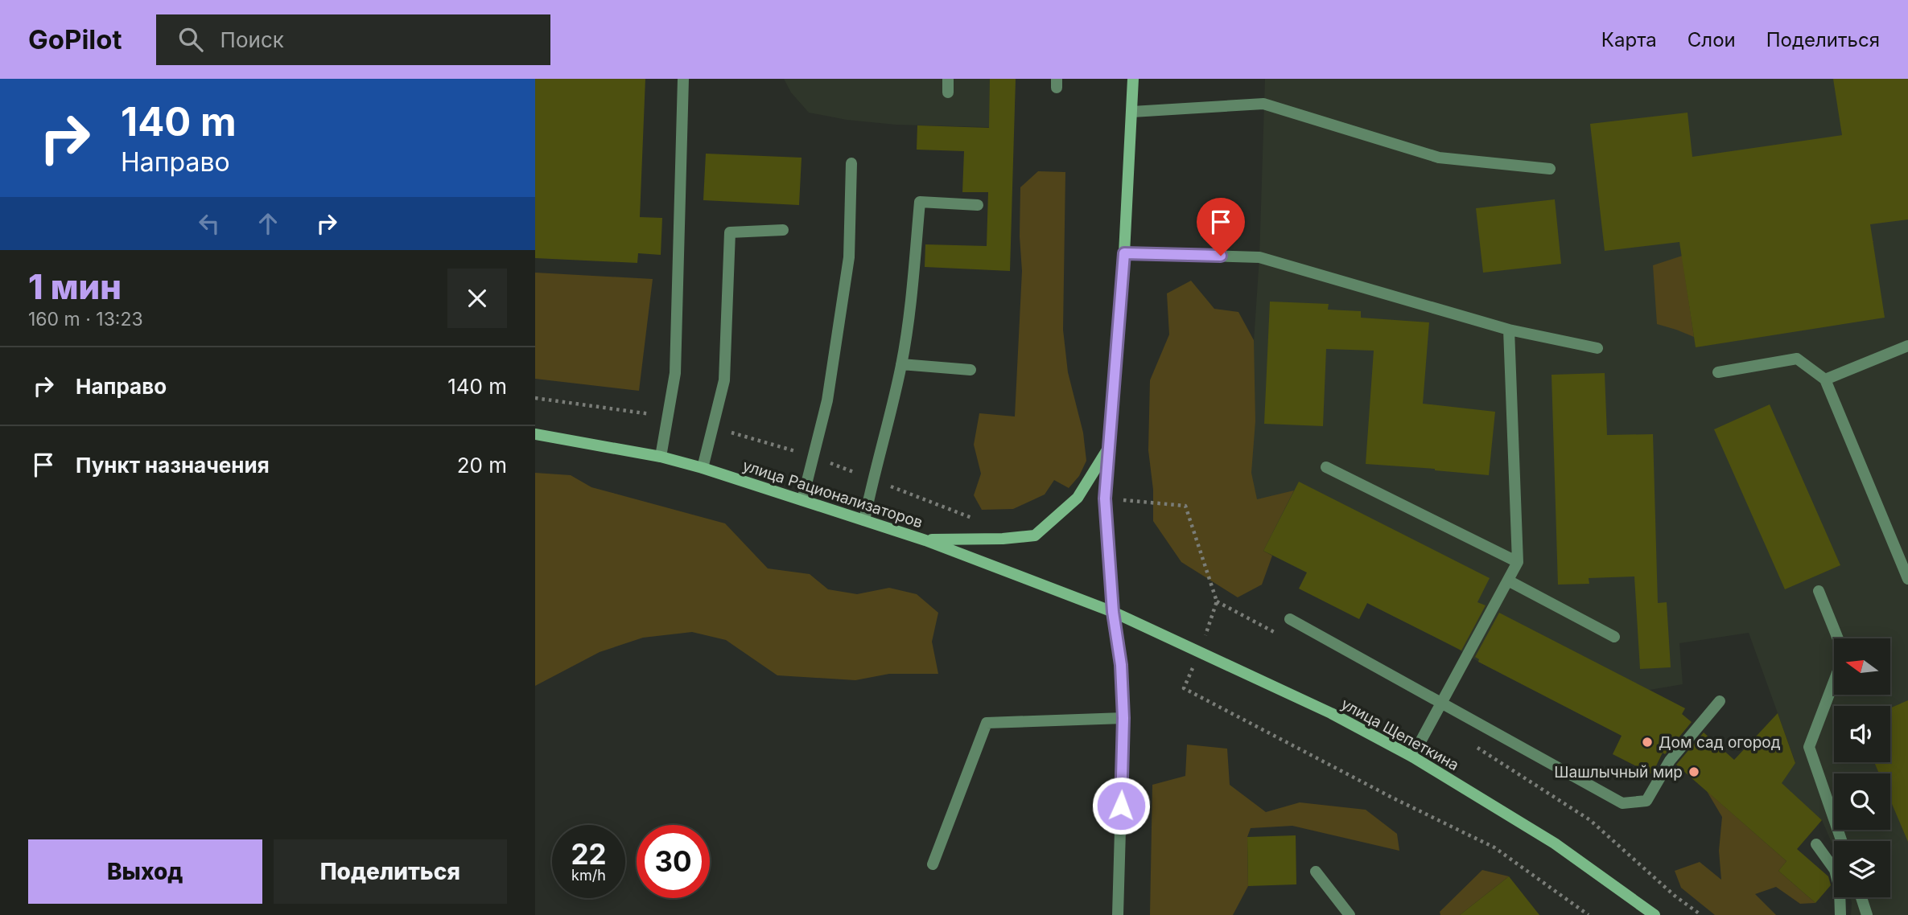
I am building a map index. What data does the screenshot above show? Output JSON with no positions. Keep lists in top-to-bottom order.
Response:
{
  "streets": {
    "main road": ["улица Рационализаторов", "улица Щепеткина"]
  },
  "crossings": [
    ["улица Рационализаторов", "улица Щепеткина"]
  ],
  "places": ["Дом сад огород", "Шашлычный мир"],
  "north": "left",
  "page": {
    "header": "GoPilot",
    "search": "Поиск",
    "nav": ["Карта", "Слои", "Поделиться"],
    "turn": ["140 m", "Направо"],
    "heading": ["1 мин", "160 m · 13:23"],
    "list": [
      {
        "name": "Направо",
        "value": "140 m"
      },
      {
        "name": "Пункт назначения",
        "value": "20 m"
      }
    ],
    "speed": "22 km/h",
    "limit": "30",
    "buttons": ["Выход", "Поделиться"]
  }
}
